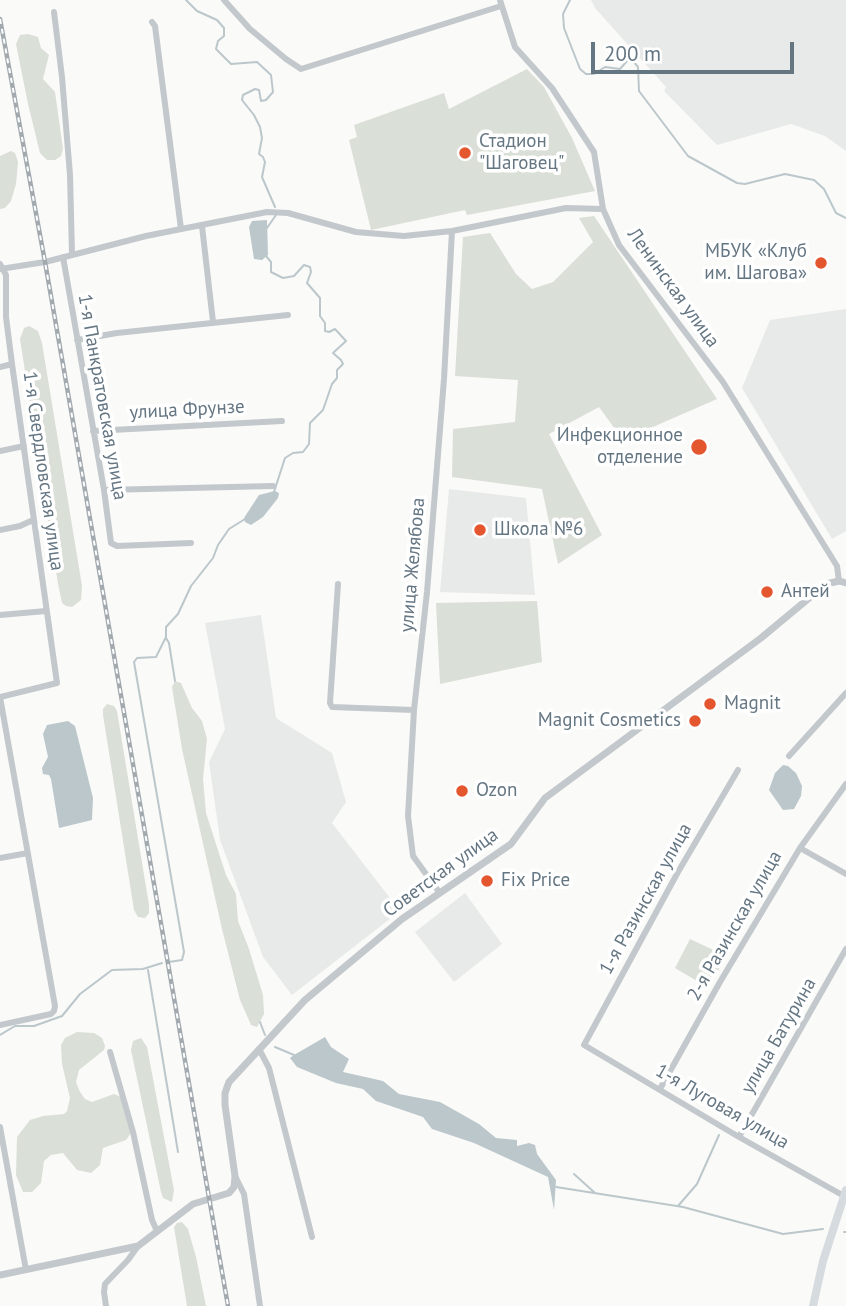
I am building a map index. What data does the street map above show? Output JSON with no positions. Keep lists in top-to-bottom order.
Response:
{
  "streets": {
    "street": [
      "Ленинская улица",
      "1-я Панкратовская улица",
      "улица Фрунзе",
      "1-я Свердловская улица",
      "улица Желябова",
      "Советская улица",
      "1-я Разинская улица",
      "2-я Разинская улица",
      "улица Батурина",
      "1-я Луговая улица"
    ]
  },
  "crossings": [
    ["Ленинская улица", "Советская улица"],
    ["1-я Панкратовская улица", "улица Фрунзе"],
    ["улица Желябова", "Советская улица"],
    ["1-я Разинская улица", "1-я Луговая улица"],
    ["2-я Разинская улица", "1-я Луговая улица"],
    ["улица Батурина", "1-я Луговая улица"]
  ],
  "places": [
    "Стадион \"Шаговец\"",
    "МБУК «Клуб им. Шагова»",
    "Инфекционное отделение",
    "Школа №6",
    "Антей",
    "Magnit",
    "Magnit Cosmetics",
    "Ozon",
    "Fix Price"
  ],
  "scale_bar": "200 m"
}
